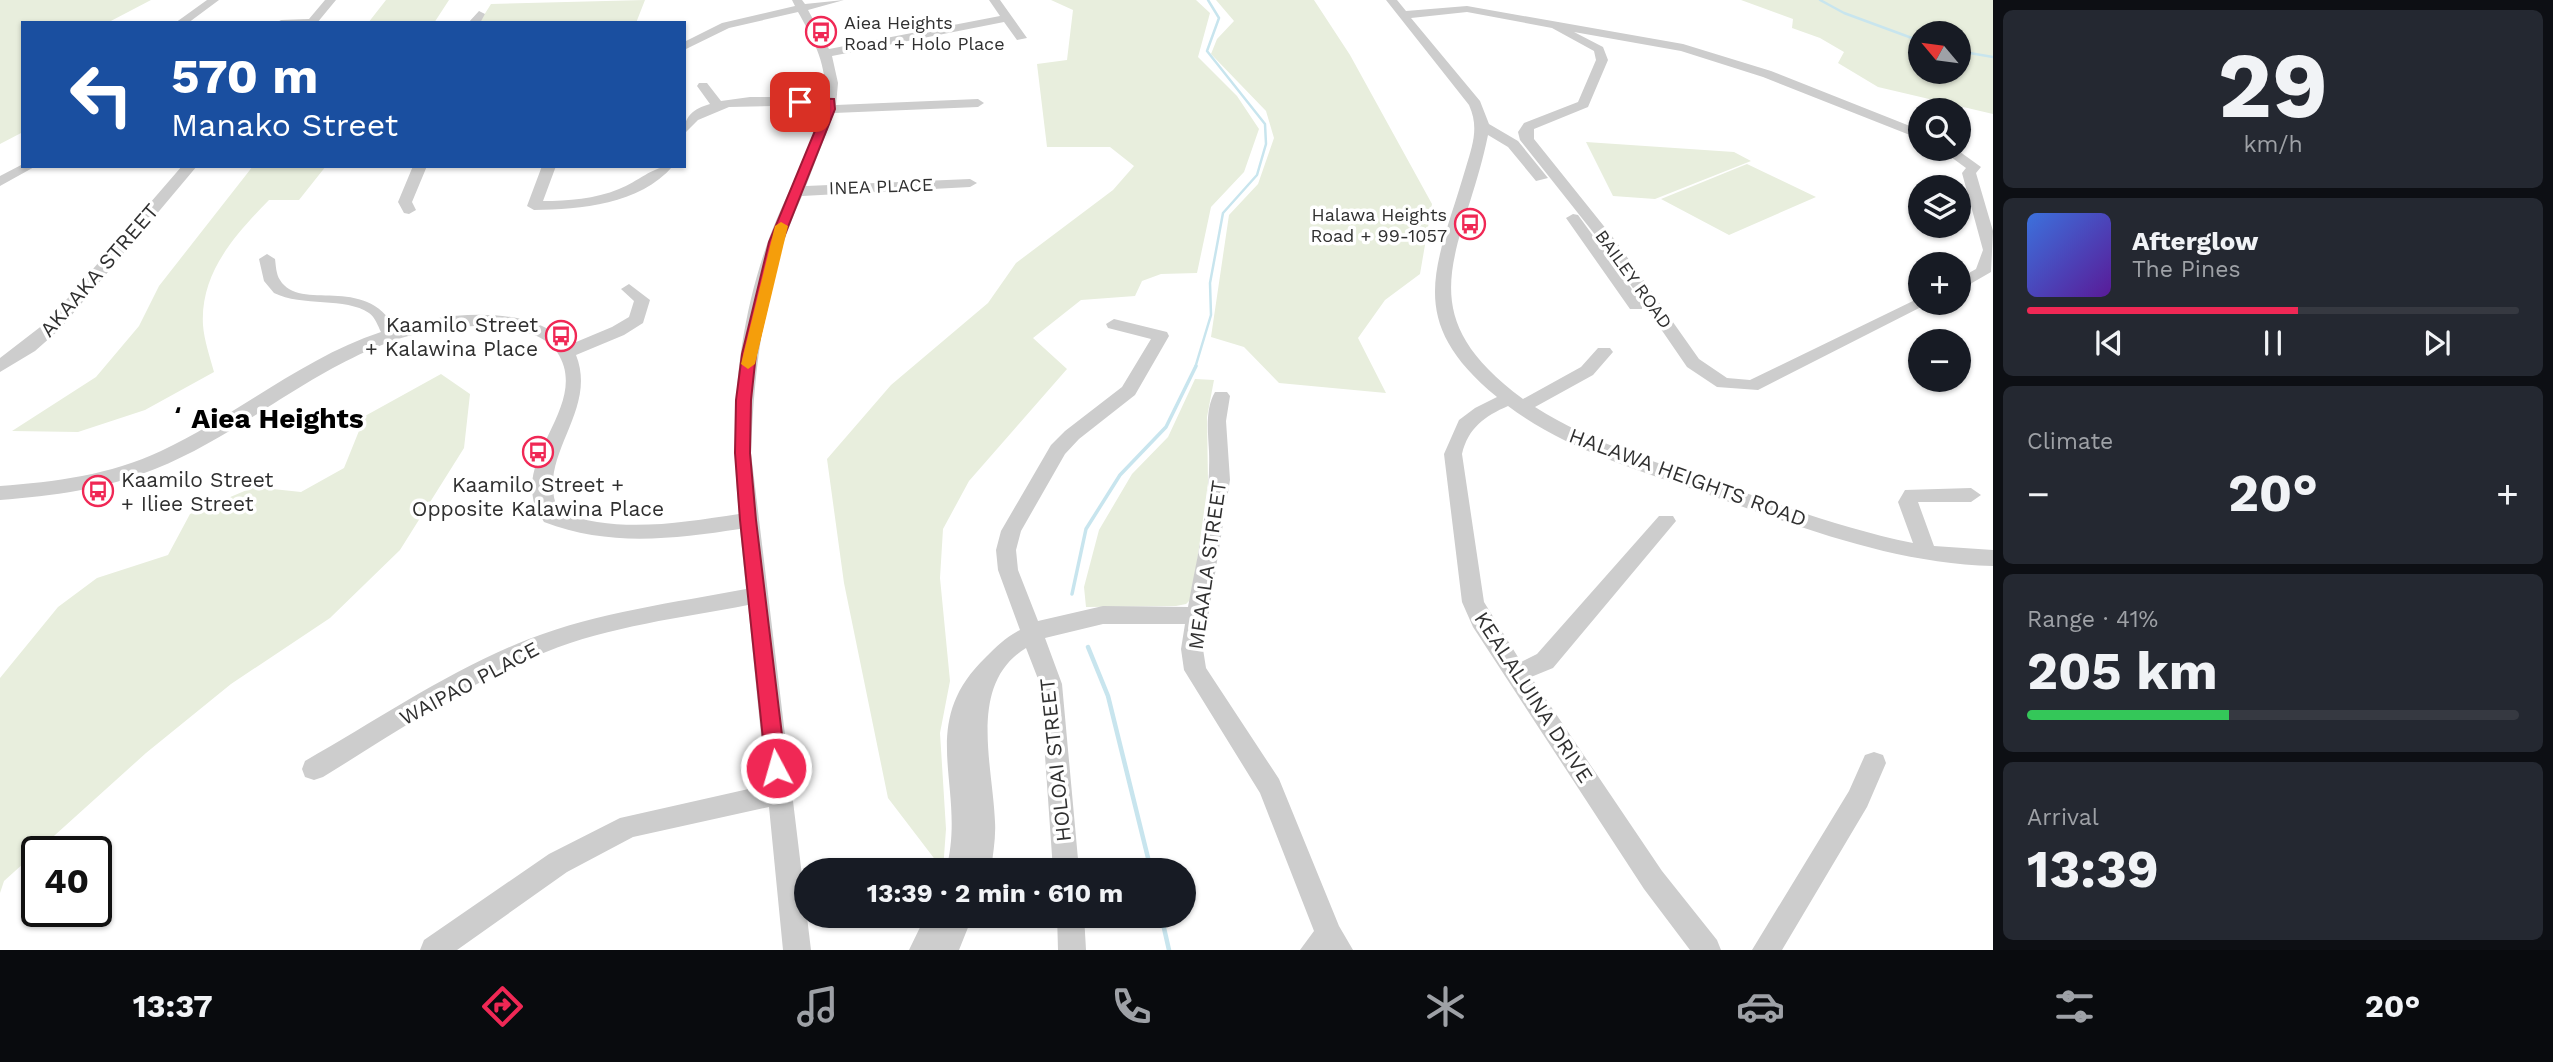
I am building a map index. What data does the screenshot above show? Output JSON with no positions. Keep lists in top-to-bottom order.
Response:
{
  "streets": {
    "street": [
      "INEA PLACE",
      "AKAAKA STREET",
      "BAILEY ROAD",
      "HALAWA HEIGHTS ROAD",
      "MEAALA STREET",
      "WAIPAO PLACE",
      "KEALALUINA DRIVE",
      "HOLOAI STREET"
    ]
  },
  "crossings": [
    ["HALAWA HEIGHTS ROAD", "KEALALUINA DRIVE"]
  ],
  "districts": ["ʻAiea Heights"],
  "places": {
    "bus stop": [
      "Aiea Heights Road + Holo Place",
      "Halawa Heights Road + 99-1057",
      "Kaamilo Street + Kalawina Place",
      "Kaamilo Street + Opposite Kalawina Place",
      "Kaamilo Street + Iliee Street"
    ]
  },
  "north": "top left",
  "page": {
    "tile": [
      ["29", "km/h"],
      "Climate",
      ["Range · 41%", "205 km"],
      ["Arrival", "13:39"]
    ],
    "map_buttons": ["+", "−"],
    "turn": ["570 m", "Manako Street"],
    "song": ["Afterglow", "The Pines"],
    "heat": ["−", "20°", "+"],
    "limit": "40",
    "trip": "13:39 · 2 min · 610 m",
    "tabs": ["13:37", "20°"]
  }
}
